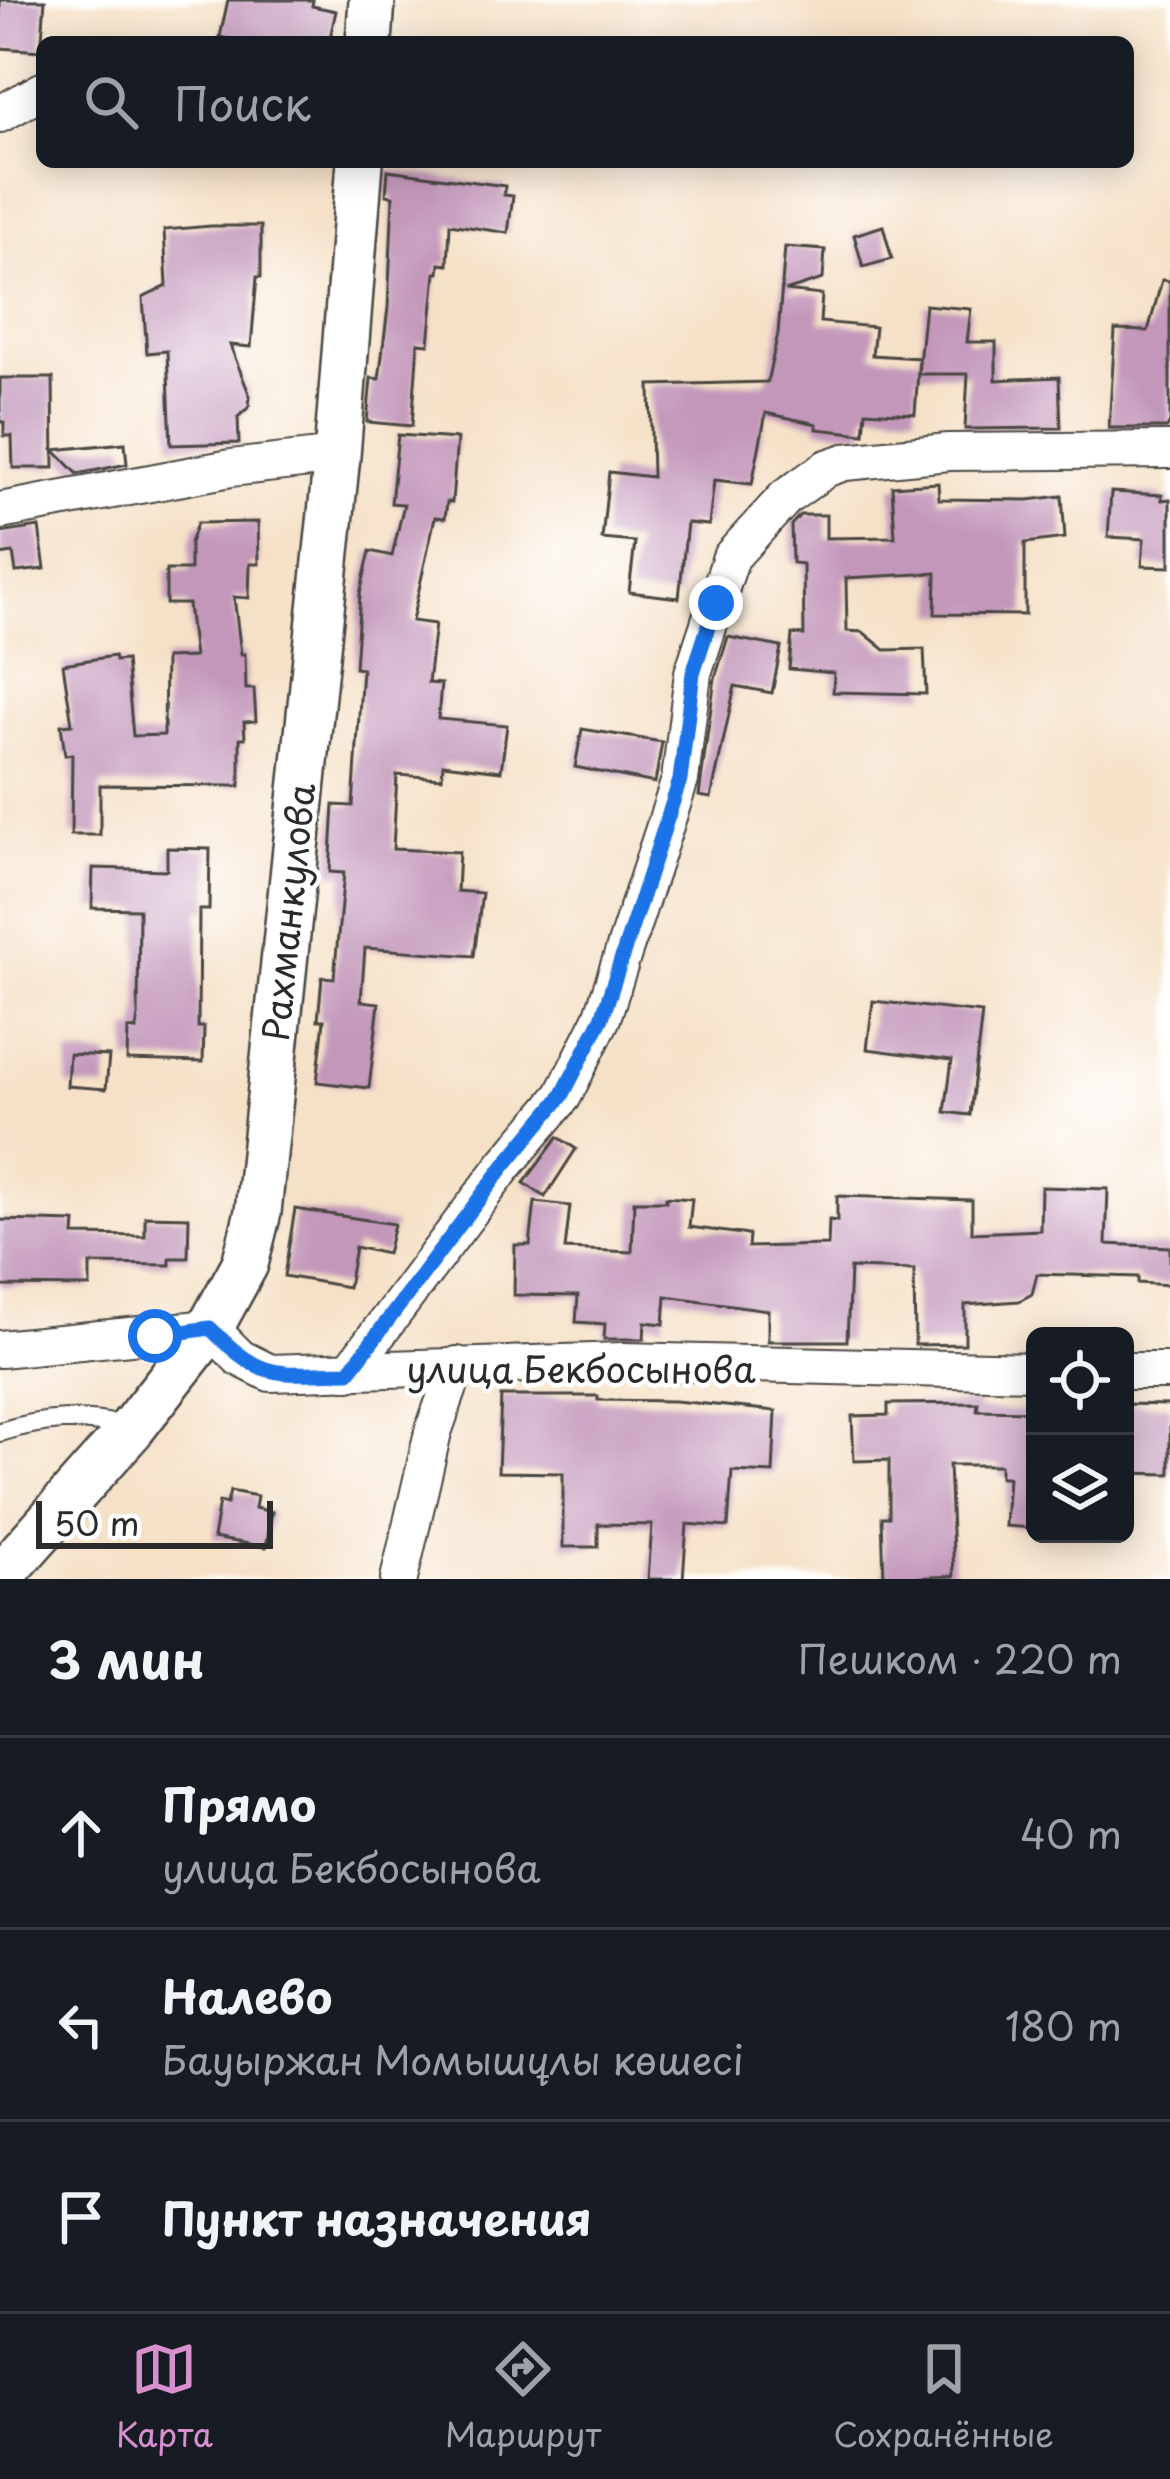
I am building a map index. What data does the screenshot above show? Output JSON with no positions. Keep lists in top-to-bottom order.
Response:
{
  "streets": {
    "street": ["Рахманкулова", "улица Бекбосынова"]
  },
  "crossings": [
    ["Рахманкулова", "улица Бекбосынова"]
  ],
  "scale_bar": "50 m",
  "page": {
    "search": "Поиск",
    "scale": "50 m",
    "heading": ["3 мин", "Пешком · 220 m"],
    "list": [
      ["Прямо", "улица Бекбосынова", "40 m"],
      ["Налево", "Бауыржан Момышұлы көшесі", "180 m"],
      "Пункт назначения"
    ],
    "nav": ["Карта", "Маршрут", "Сохранённые"]
  }
}
